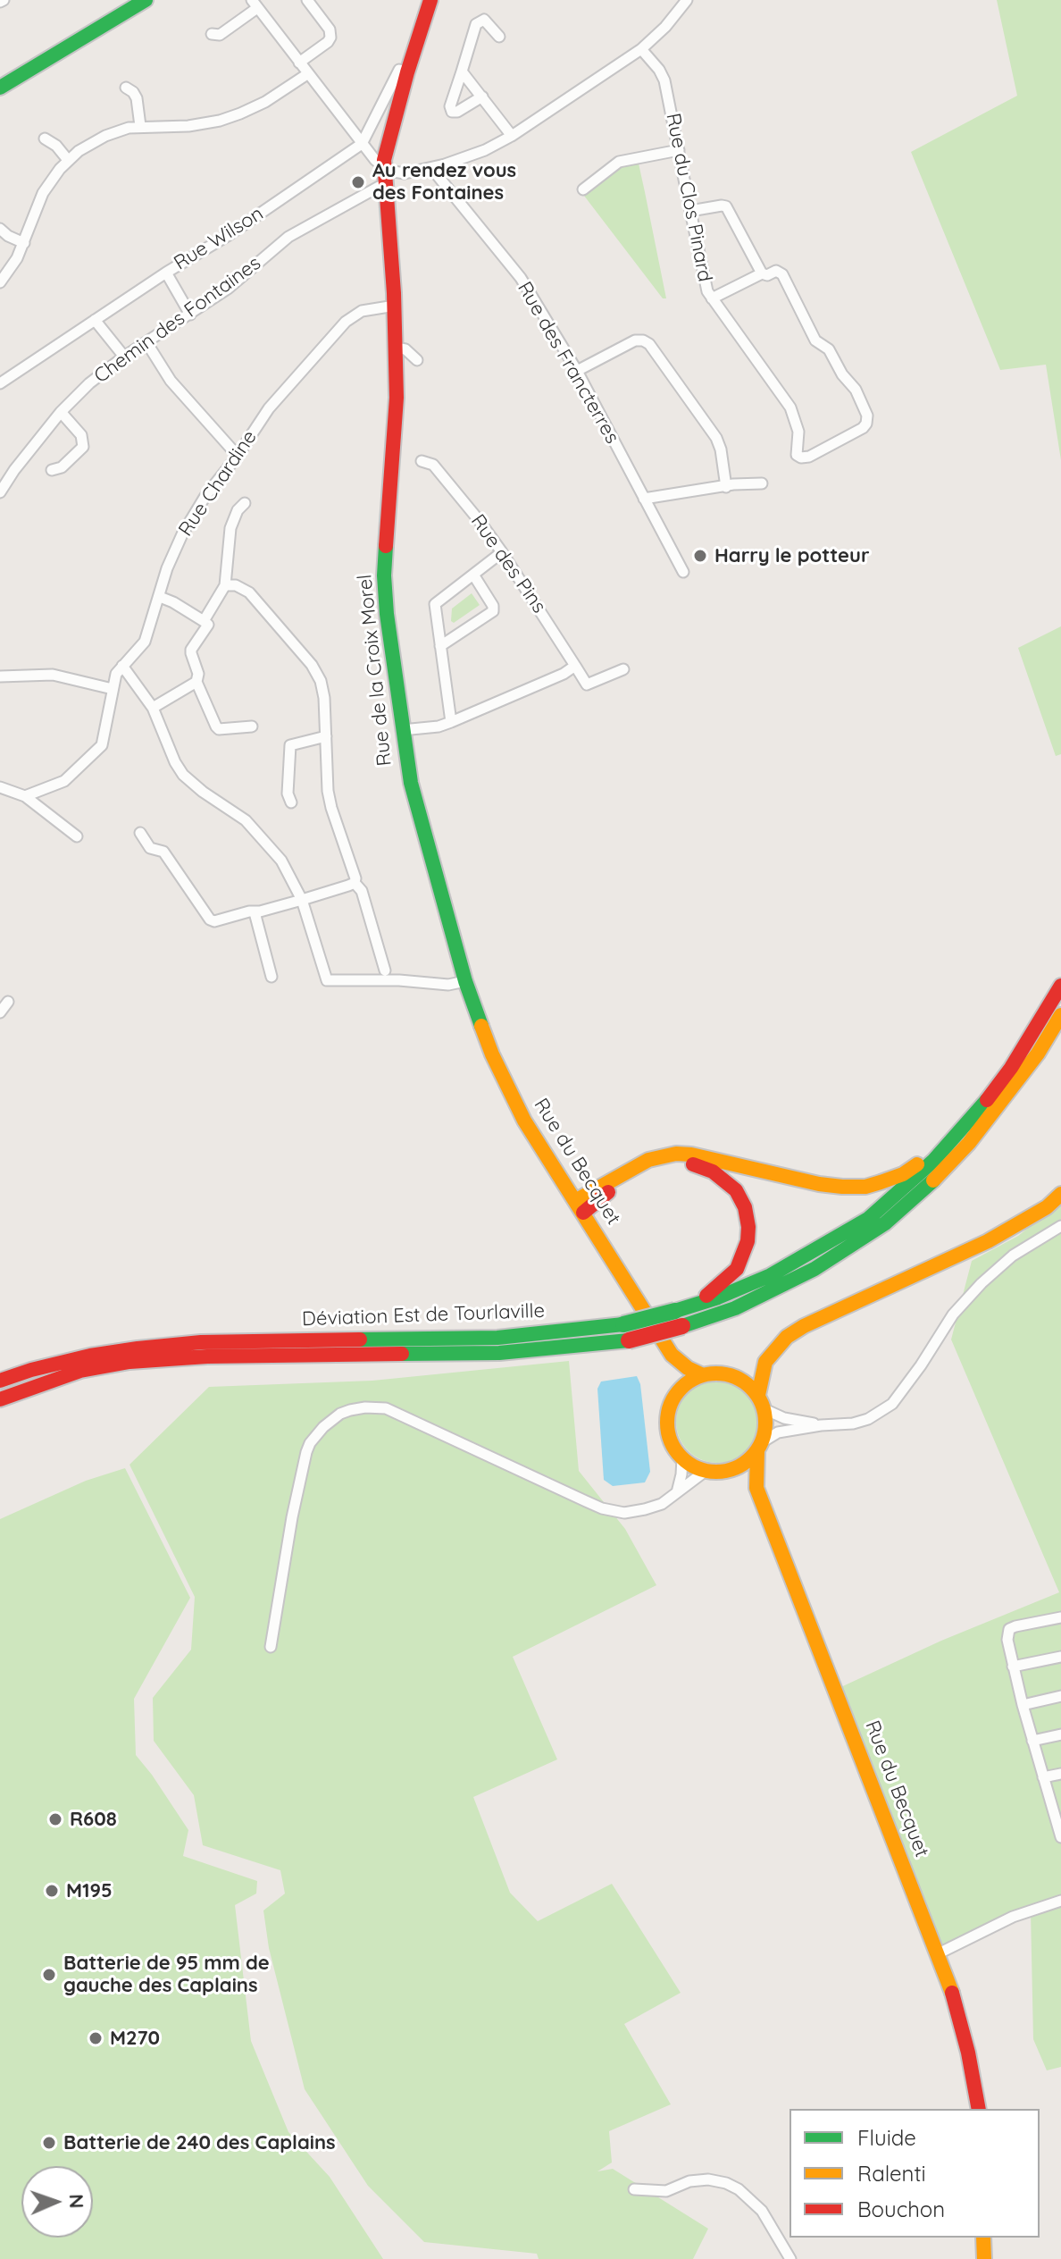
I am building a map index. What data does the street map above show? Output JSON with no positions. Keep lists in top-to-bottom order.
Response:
{
  "streets": {
    "main road": ["Rue de la Croix Morel", "Rue du Becquet", "Déviation Est de Tourlaville"],
    "street": [
      "Rue du Clos Pinard",
      "Rue Wilson",
      "Chemin des Fontaines",
      "Rue des Francterres",
      "Rue Chardine",
      "Rue des Pins"
    ]
  },
  "crossings": [
    ["Rue Wilson", "Rue de la Croix Morel"],
    ["Chemin des Fontaines", "Rue de la Croix Morel"],
    ["Rue Chardine", "Rue de la Croix Morel"],
    ["Rue de la Croix Morel", "Rue du Becquet"]
  ],
  "places": [
    "Au rendez vous des Fontaines",
    "Harry le potteur",
    "R608",
    "M195",
    "Batterie de 95 mm de gauche des Caplains",
    "M270",
    "Batterie de 240 des Caplains"
  ],
  "legend": ["Fluide", "Ralenti", "Bouchon"],
  "north": "right"
}
